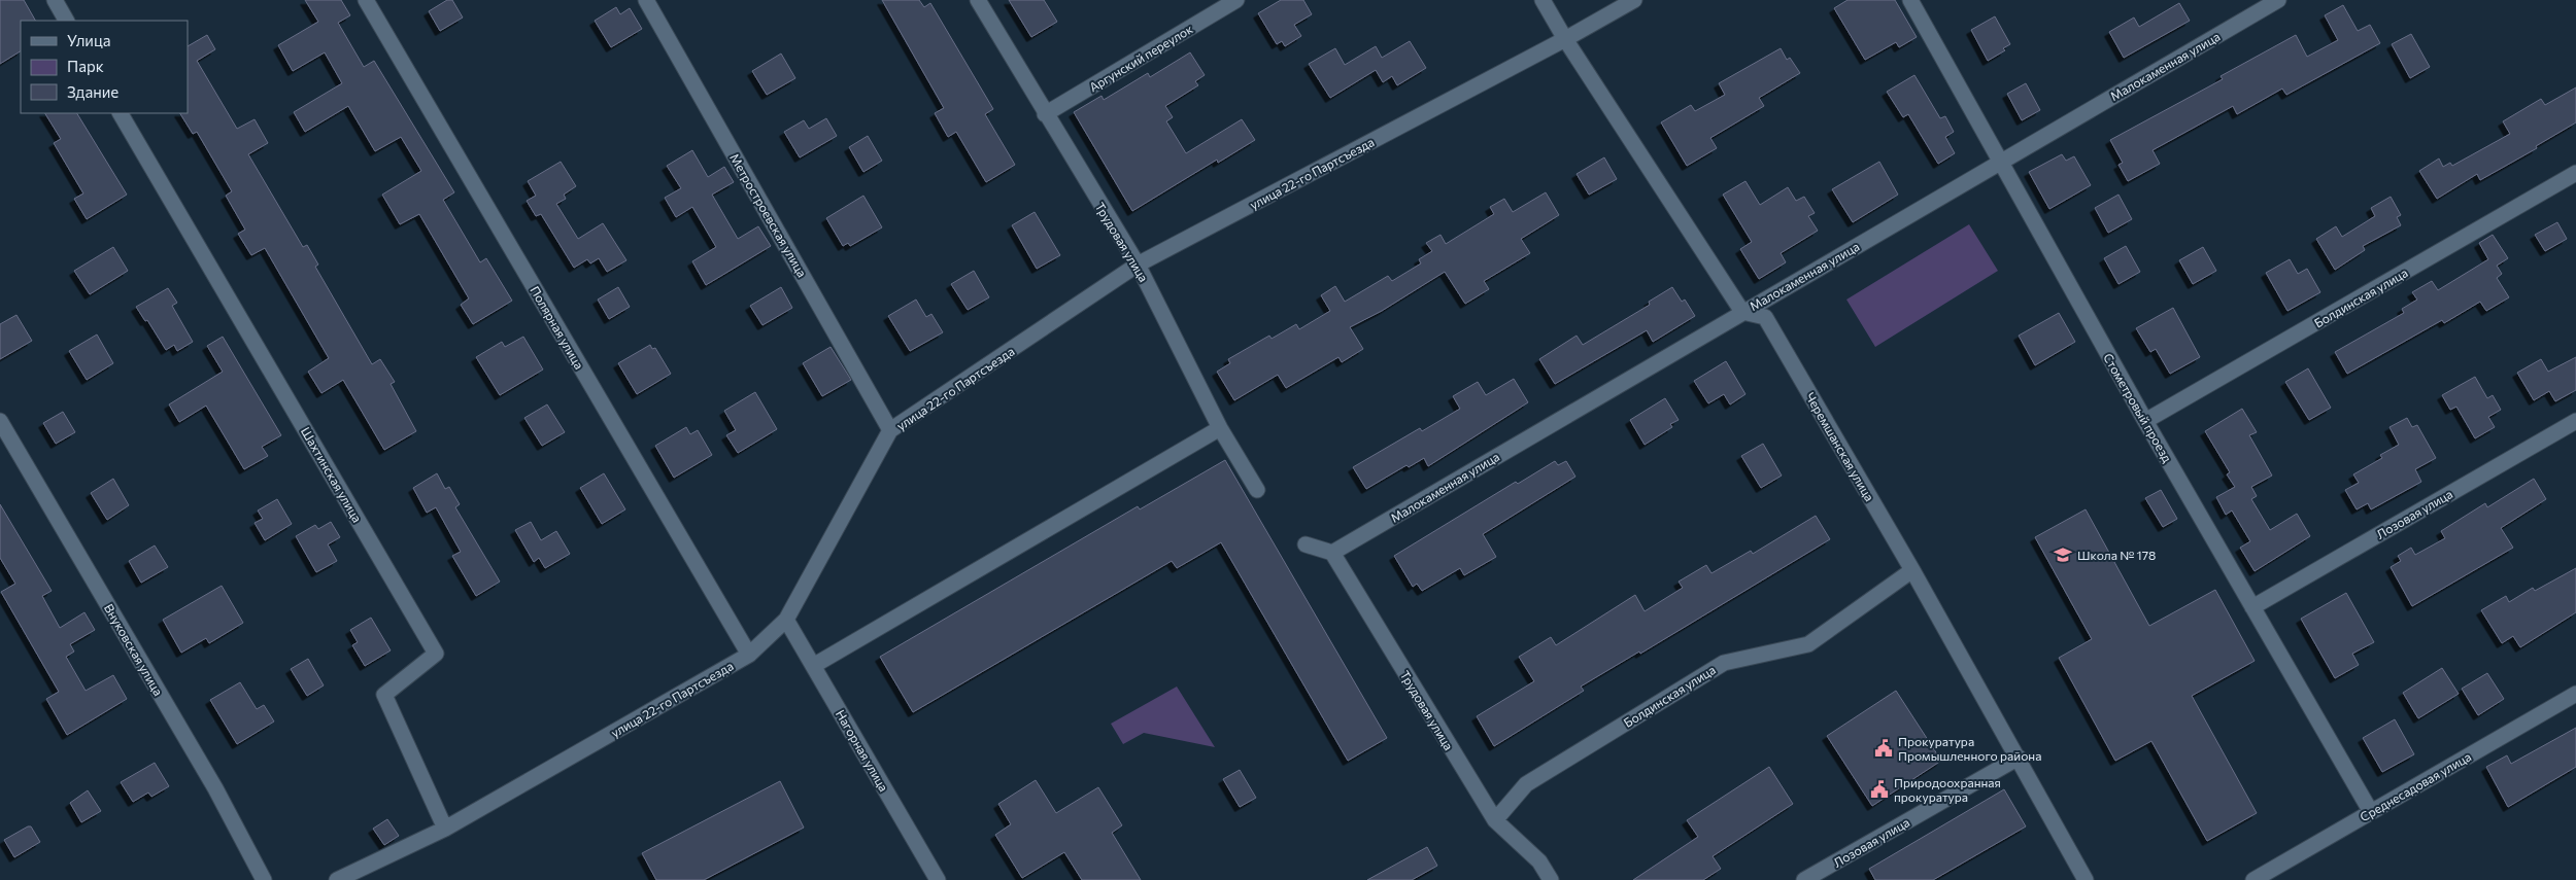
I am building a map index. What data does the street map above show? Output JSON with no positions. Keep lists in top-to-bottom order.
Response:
{
  "streets": {
    "street": [
      "Аргунский переулок",
      "Малокаменная улица",
      "улица 22-го Партсъезда",
      "Метростроевская улица",
      "Трудовая улица",
      "Болдинская улица",
      "Полярная улица",
      "Стометровый проезд",
      "Черемшанская улица",
      "Шахтинская улица",
      "Лозовая улица",
      "Внуковская улица",
      "Нагорная улица",
      "Среднесадовая улица"
    ]
  },
  "crossings": [
    ["Аргунский переулок", "Трудовая улица"],
    ["Малокаменная улица", "Трудовая улица"],
    ["Малокаменная улица", "Стометровый проезд"],
    ["Малокаменная улица", "Черемшанская улица"],
    ["улица 22-го Партсъезда", "Метростроевская улица"],
    ["улица 22-го Партсъезда", "Трудовая улица"],
    ["улица 22-го Партсъезда", "Полярная улица"],
    ["улица 22-го Партсъезда", "Шахтинская улица"],
    ["улица 22-го Партсъезда", "Нагорная улица"],
    ["Трудовая улица", "Болдинская улица"],
    ["Болдинская улица", "Стометровый проезд"],
    ["Болдинская улица", "Черемшанская улица"],
    ["Стометровый проезд", "Лозовая улица"],
    ["Стометровый проезд", "Среднесадовая улица"],
    ["Черемшанская улица", "Лозовая улица"]
  ],
  "places": {
    "school or university": ["Школа № 178"],
    "public building": ["Прокуратура Промышленного района", "Природоохранная прокуратура"]
  },
  "legend": ["Улица", "Парк", "Здание"]
}
